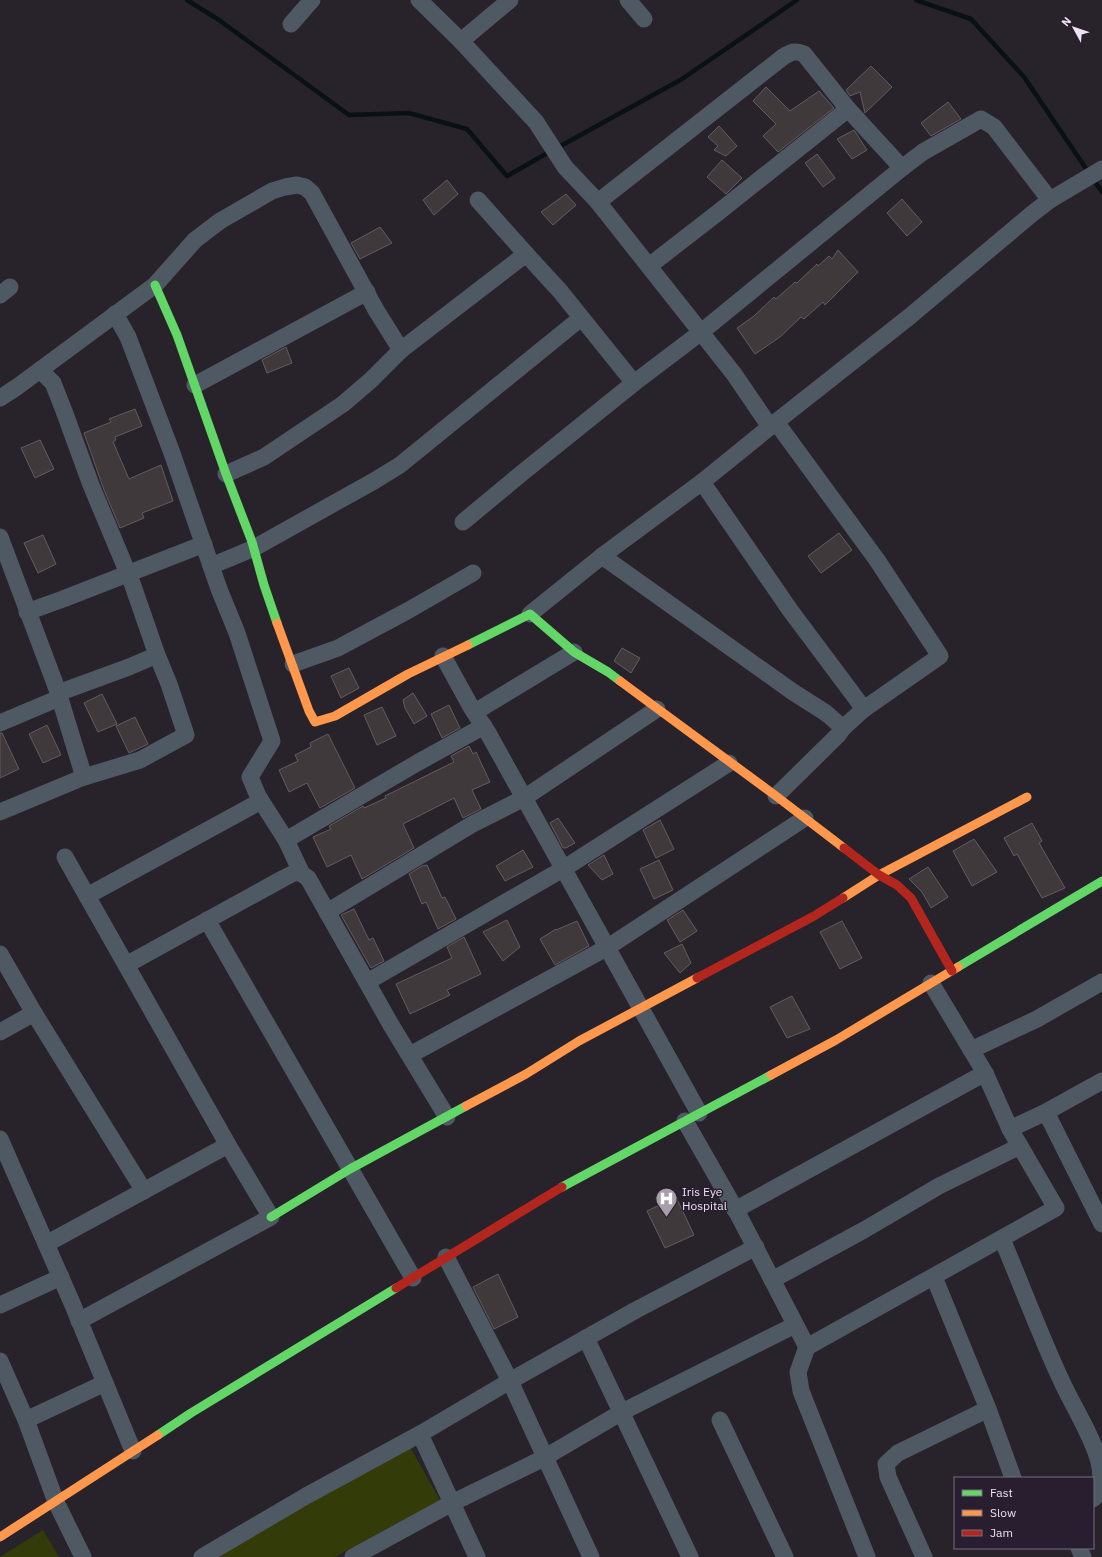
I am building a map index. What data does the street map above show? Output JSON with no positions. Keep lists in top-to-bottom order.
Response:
{
  "places": {
    "hospital": ["Iris Eye Hospital"]
  },
  "legend": ["Fast", "Slow", "Jam"],
  "north": "top left"
}
